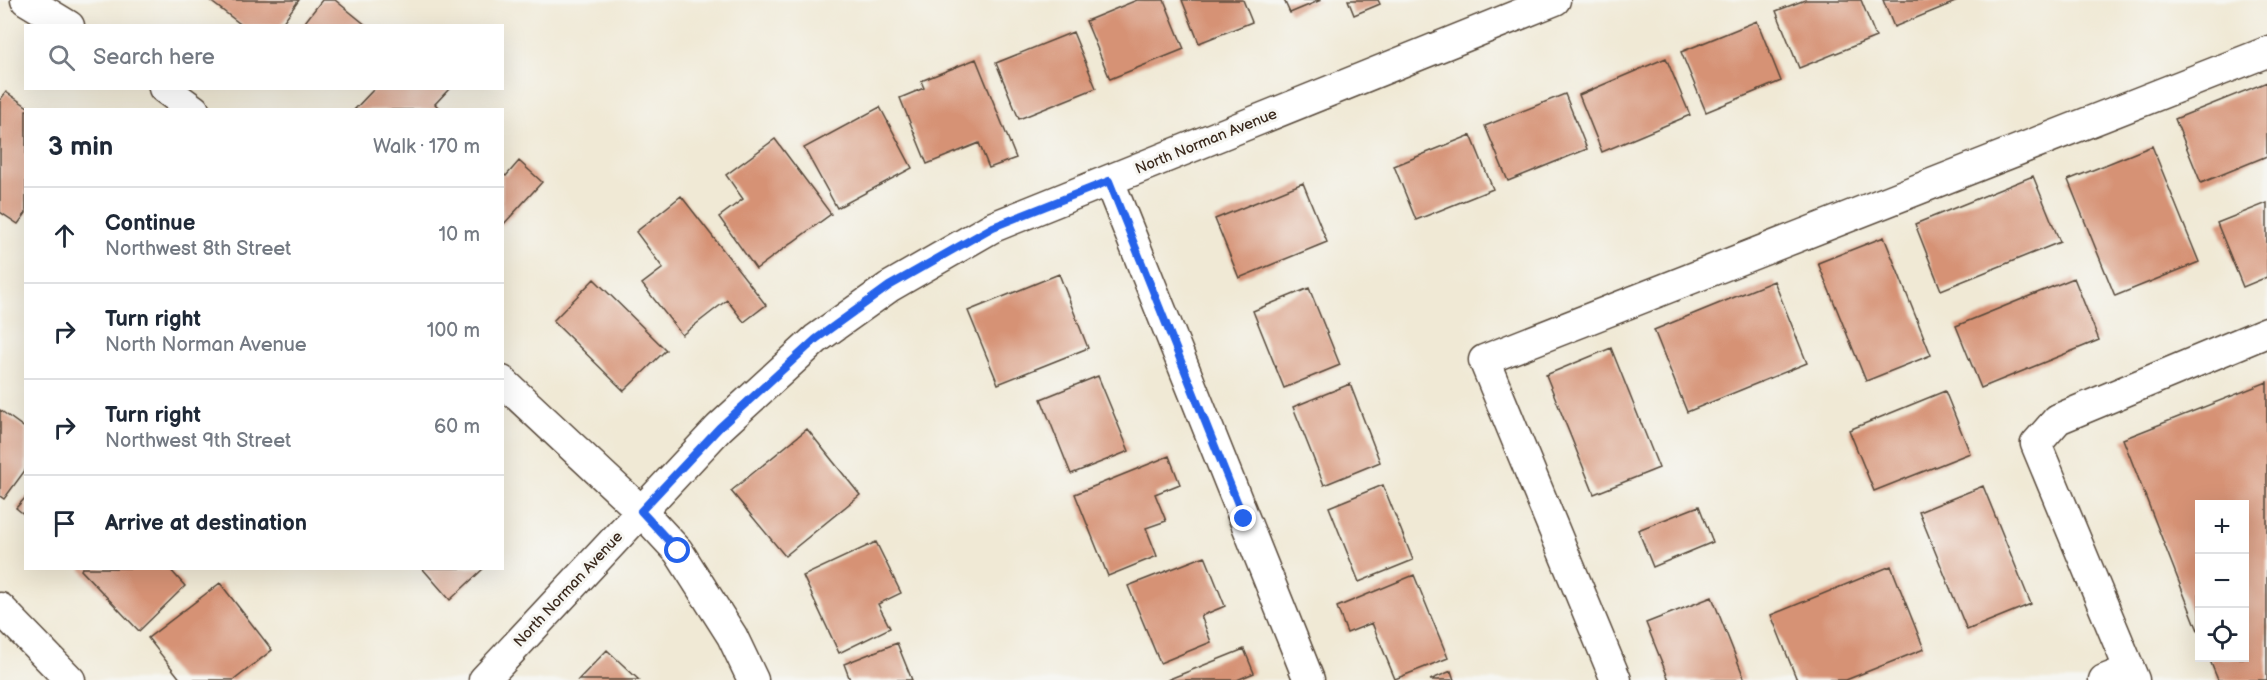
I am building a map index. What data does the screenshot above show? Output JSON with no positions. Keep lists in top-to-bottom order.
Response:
{
  "streets": {
    "street": ["North Norman Avenue"]
  },
  "page": {
    "search": "Search here",
    "heading": ["3 min", "Walk · 170 m"],
    "list": [
      ["Continue", "Northwest 8th Street", "10 m"],
      ["Turn right", "North Norman Avenue", "100 m"],
      ["Turn right", "Northwest 9th Street", "60 m"],
      "Arrive at destination"
    ],
    "map_buttons": ["+", "−"]
  }
}
